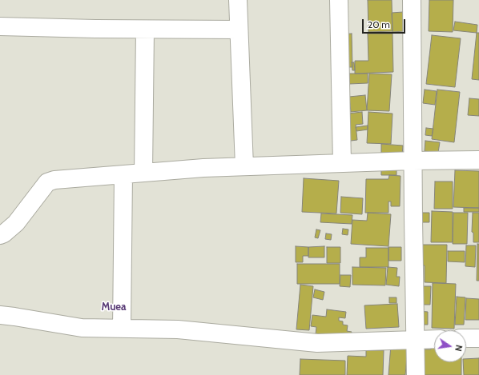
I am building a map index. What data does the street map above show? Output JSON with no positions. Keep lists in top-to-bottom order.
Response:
{
  "districts": ["Muea"],
  "scale_bar": "20 m",
  "north": "right"
}
